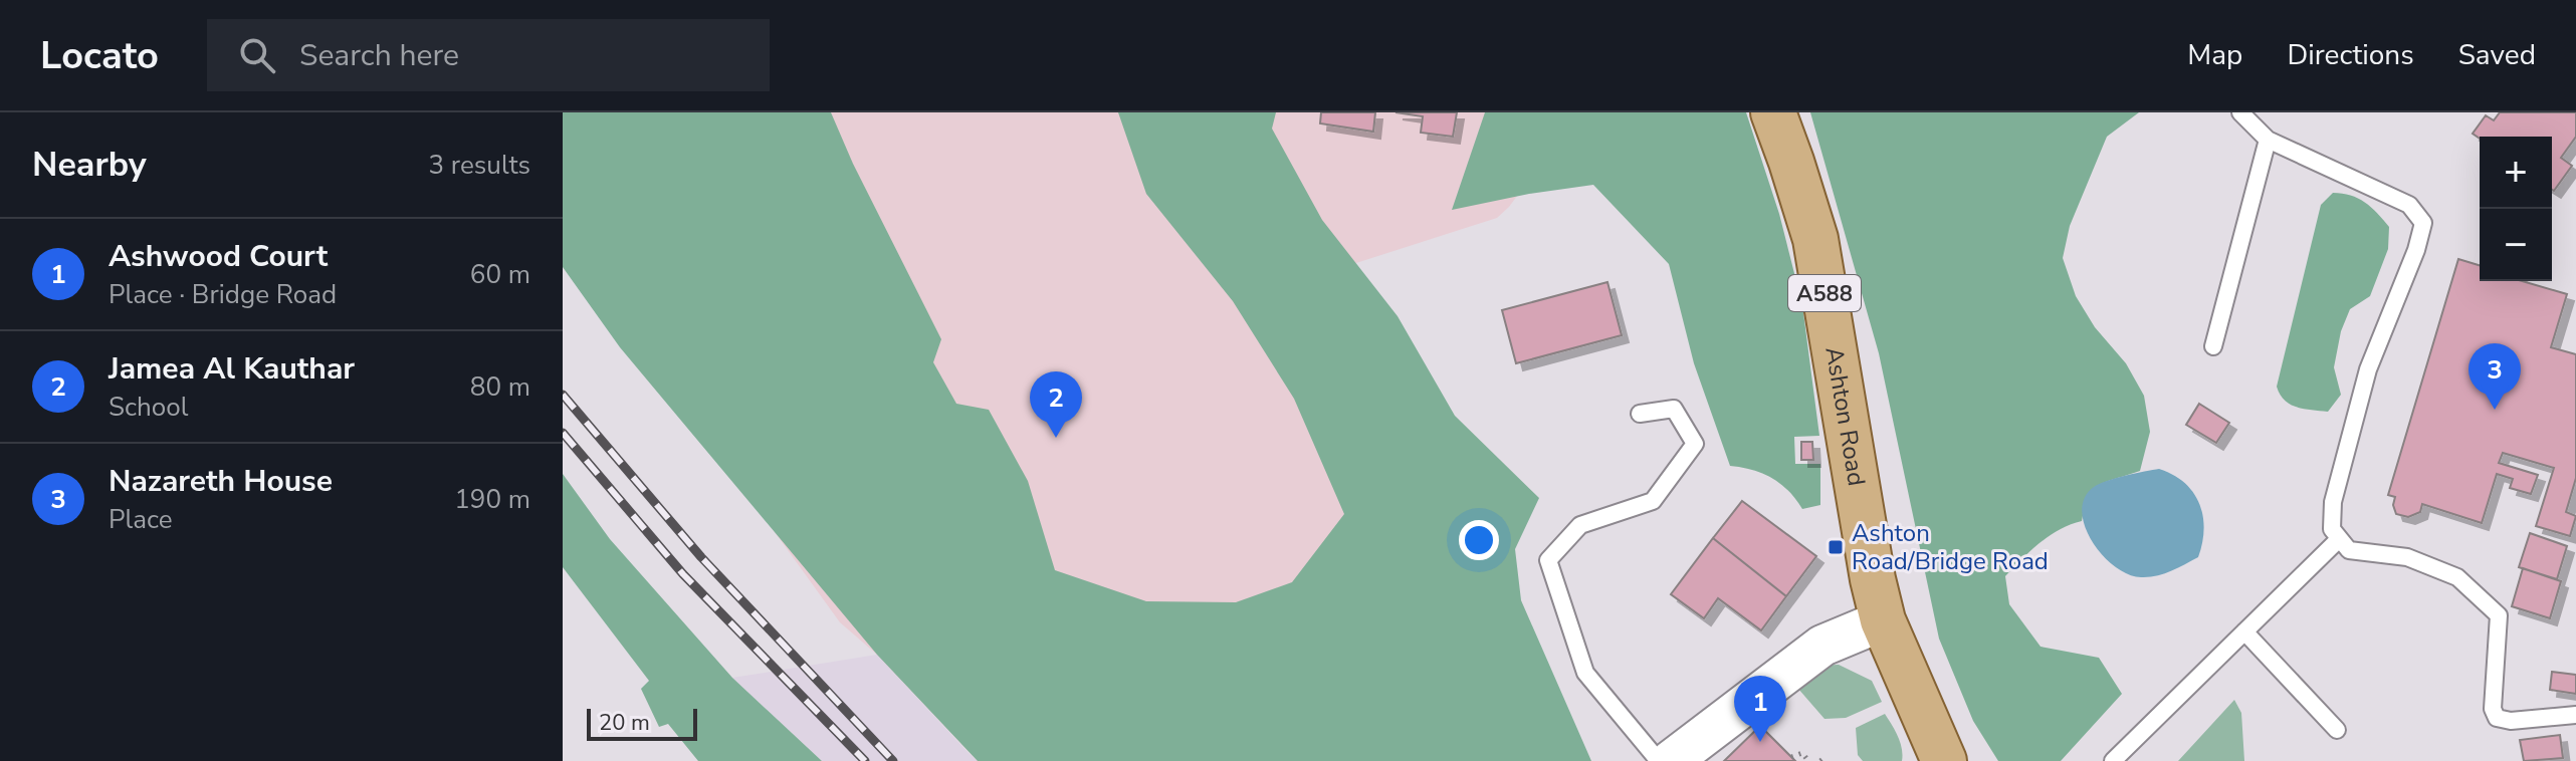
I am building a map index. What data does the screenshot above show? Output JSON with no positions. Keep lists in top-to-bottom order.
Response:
{
  "streets": {
    "main road": ["A588", "Ashton Road"]
  },
  "places": {
    "transit": ["Ashton Road/Bridge Road"]
  },
  "scale_bar": "20 m",
  "page": {
    "header": "Locato",
    "search": "Search here",
    "nav": ["Map", "Directions", "Saved"],
    "heading": ["Nearby", "3 results"],
    "map_buttons": ["+", "−"],
    "list": [
      {
        "mark": "1",
        "name": "Ashwood Court",
        "note": "Place · Bridge Road",
        "value": "60 m"
      },
      {
        "mark": "2",
        "name": "Jamea Al Kauthar",
        "note": "School",
        "value": "80 m"
      },
      {
        "mark": "3",
        "name": "Nazareth House",
        "note": "Place",
        "value": "190 m"
      }
    ],
    "pins": ["3", "2", "1"],
    "scale": "20 m"
  }
}
